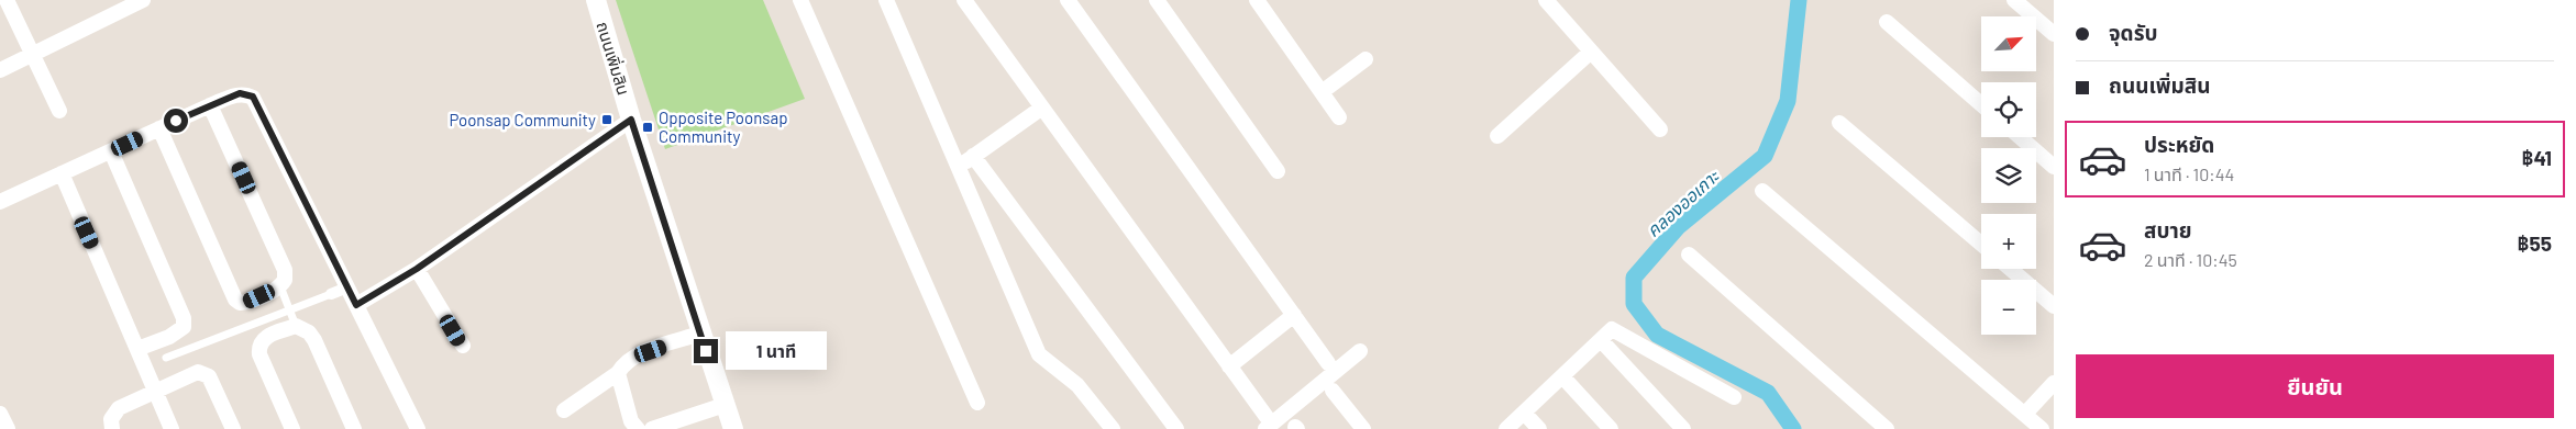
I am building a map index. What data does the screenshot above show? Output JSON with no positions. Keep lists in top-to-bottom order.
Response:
{
  "streets": {
    "street": ["ถนนเพิ่มสิน"]
  },
  "water": ["คลองออเกาะ"],
  "places": {
    "transit": ["Poonsap Community", "Opposite Poonsap Community"]
  },
  "north": "top right",
  "page": {
    "banner": ["จุดรับ", "ถนนเพิ่มสิน"],
    "map_buttons": ["+", "−"],
    "list": [
      {
        "name": "ประหยัด",
        "note": "1 นาที · 10:44",
        "value": "฿41"
      },
      {
        "name": "สบาย",
        "note": "2 นาที · 10:45",
        "value": "฿55"
      }
    ],
    "bubble": "1 นาที",
    "buttons": "ยืนยัน"
  }
}
